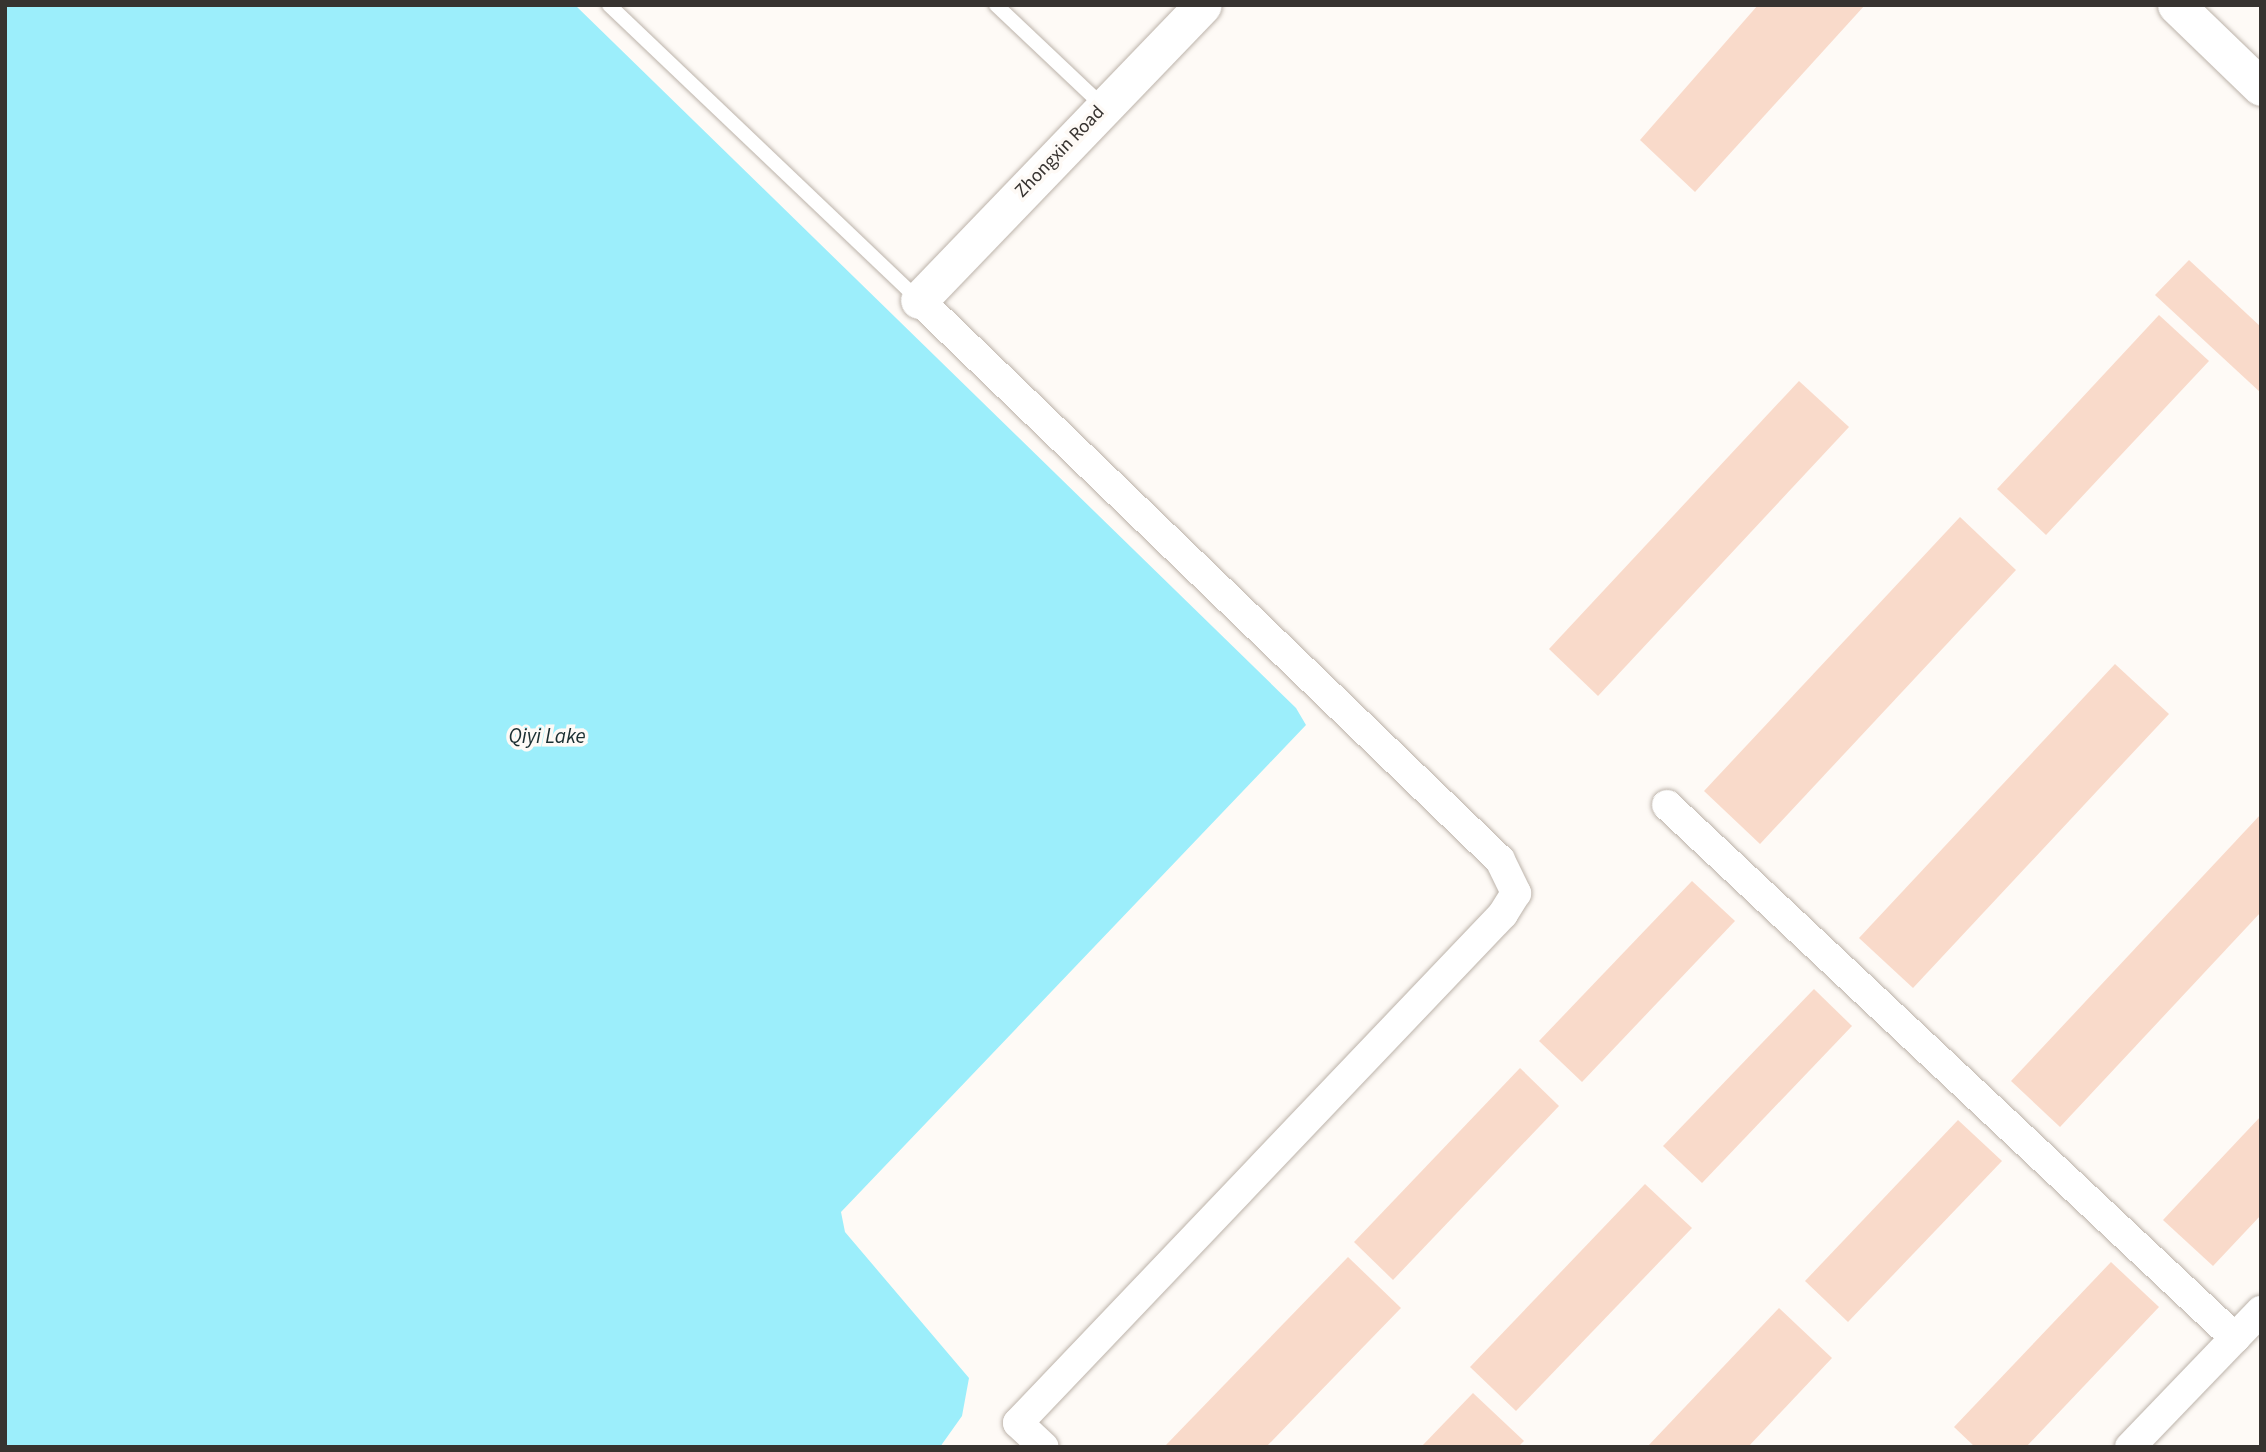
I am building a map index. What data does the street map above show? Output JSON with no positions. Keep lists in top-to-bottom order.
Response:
{
  "streets": {
    "street": ["Zhongxin Road"]
  },
  "water": ["Qiyi Lake"]
}
